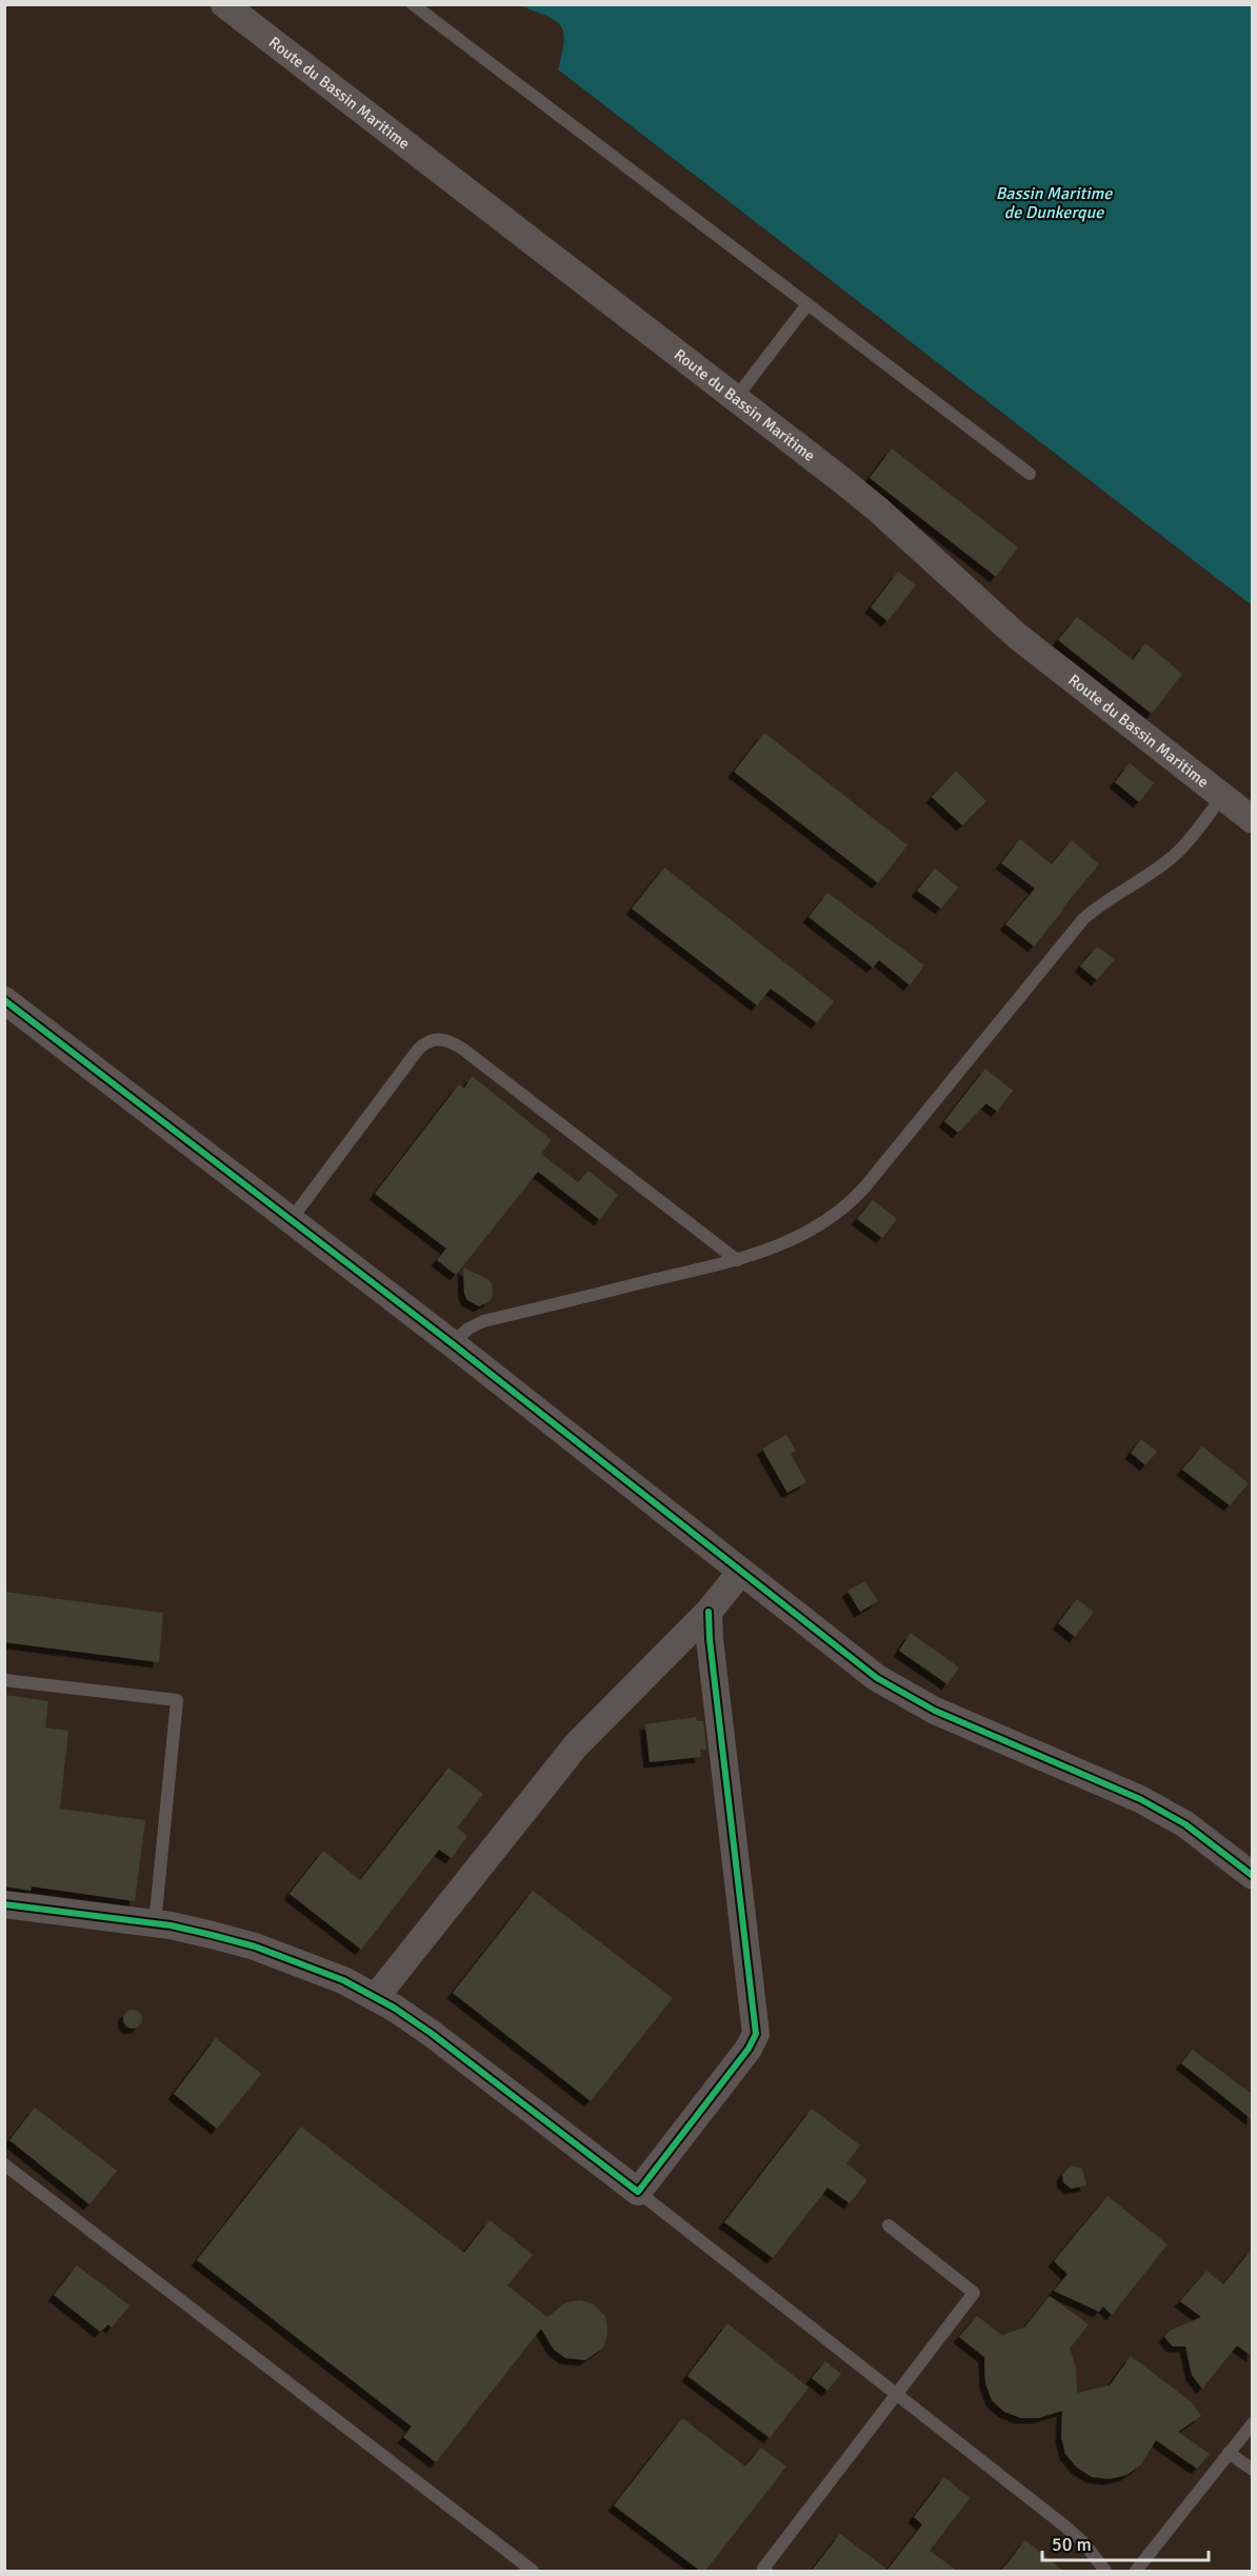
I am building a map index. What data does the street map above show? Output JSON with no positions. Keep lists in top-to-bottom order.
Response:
{
  "streets": {
    "street": ["Route du Bassin Maritime"]
  },
  "water": ["Bassin Maritime de Dunkerque"],
  "scale_bar": "50 m"
}
